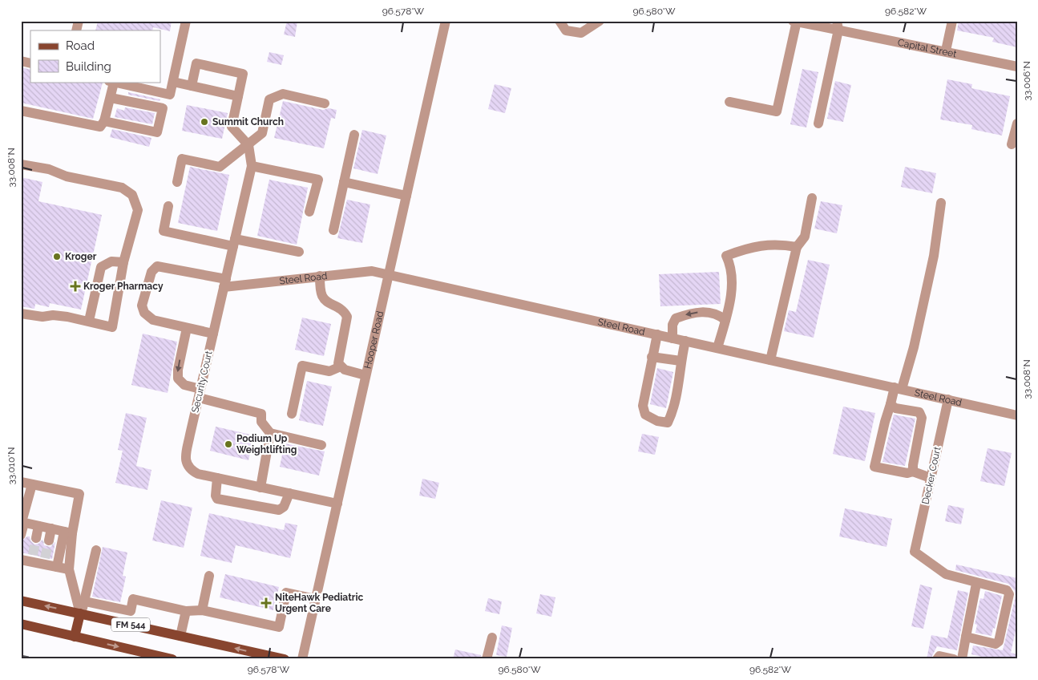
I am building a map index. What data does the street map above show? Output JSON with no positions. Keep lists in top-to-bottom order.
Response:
{
  "streets": {
    "main road": ["FM 544"],
    "street": [
      "Capital Street",
      "Steel Road",
      "Hooper Road",
      "Security Court",
      "Decker Court"
    ]
  },
  "crossings": [
    ["Steel Road", "Hooper Road"],
    ["Steel Road", "Security Court"],
    ["Steel Road", "Decker Court"],
    ["Hooper Road", "Security Court"]
  ],
  "places": {
    "other": ["Summit Church", "Kroger", "Podium Up Weightlifting"],
    "health": ["Kroger Pharmacy", "NiteHawk Pediatric Urgent Care"]
  },
  "legend": ["Road", "Building"],
  "coordinates": [
    "96.578°W",
    "96.580°W",
    "96.582°W",
    "33.006°N",
    "33.008°N",
    "33.010°N"
  ]
}
